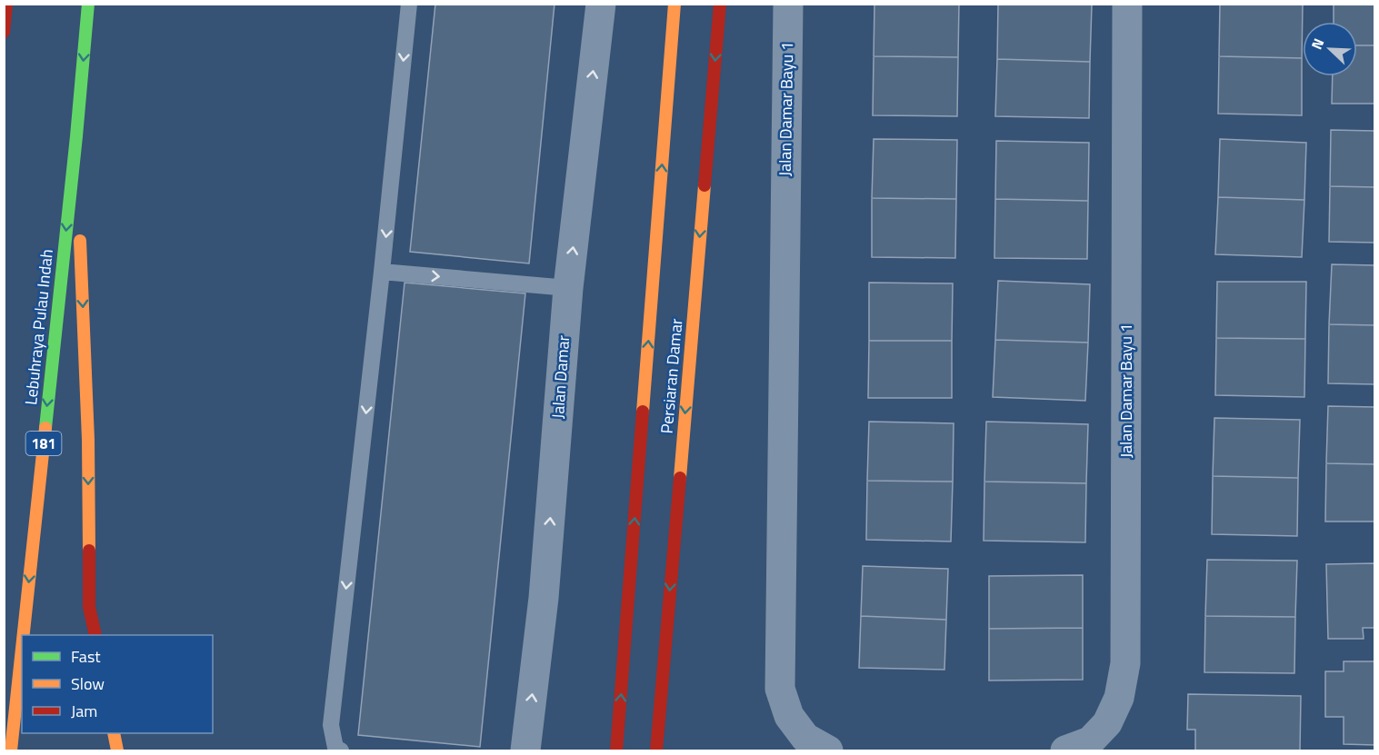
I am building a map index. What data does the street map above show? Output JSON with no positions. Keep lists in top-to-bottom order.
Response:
{
  "streets": {
    "street": [
      "Jalan Damar Bayu 1",
      "Lebuhraya Pulau Indah",
      "Persiaran Damar",
      "Jalan Damar",
      "181"
    ]
  },
  "one_way": ["Jalan Damar"],
  "legend": ["Fast", "Slow", "Jam"],
  "north": "top left"
}
